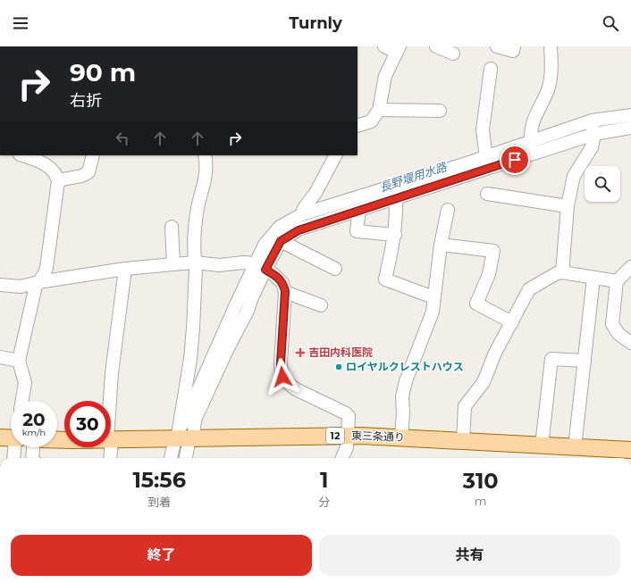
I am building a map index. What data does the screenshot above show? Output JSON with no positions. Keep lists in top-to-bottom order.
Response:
{
  "streets": {
    "main road": ["12", "東三条通り"]
  },
  "water": ["長野堰用水路"],
  "places": {
    "health": ["吉田内科医院"],
    "other": ["ロイヤルクレストハウス"]
  },
  "page": {
    "header": "Turnly",
    "turn": ["90 m", "右折"],
    "speed": "20 km/h",
    "limit": "30",
    "eta": [
      "15:56",
      "到着",
      "1",
      "分",
      "310",
      "m"
    ],
    "buttons": ["終了", "共有"]
  }
}
